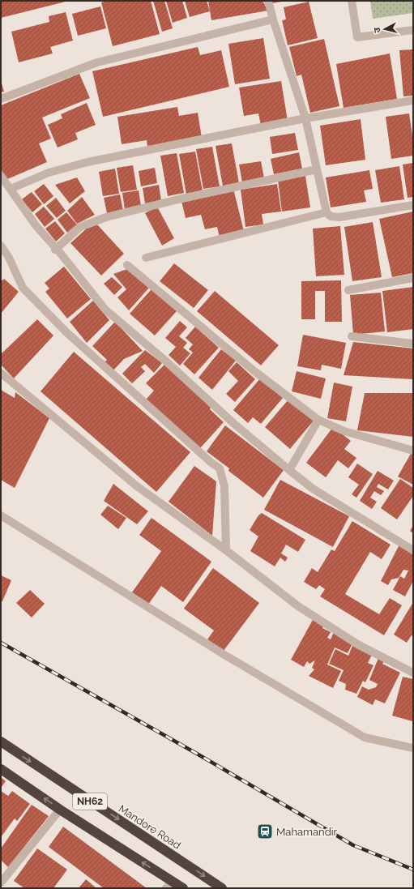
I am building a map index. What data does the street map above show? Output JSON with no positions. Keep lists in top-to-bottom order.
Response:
{
  "streets": {
    "highway": ["NH62", "Mandore Road"]
  },
  "places": {
    "station": ["Mahamandir"]
  },
  "north": "left"
}
